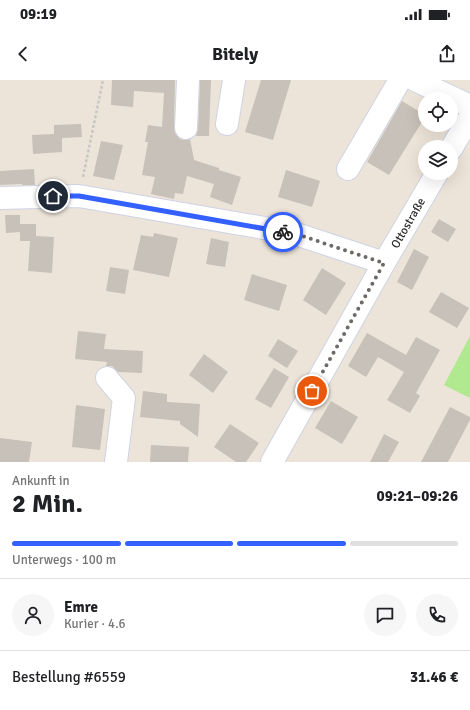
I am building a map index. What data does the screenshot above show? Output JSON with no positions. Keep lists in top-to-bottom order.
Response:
{
  "streets": {
    "street": ["Ottostraße"]
  },
  "page": {
    "status": "09:19",
    "header": "Bitely",
    "heading": ["2 Min.", "Ankunft in", "09:21–09:26"],
    "panel": [
      "Emre",
      "Kurier · 4.6",
      "Bestellung #6559",
      "31.46 €"
    ],
    "bar": "Unterwegs · 100 m"
  }
}
